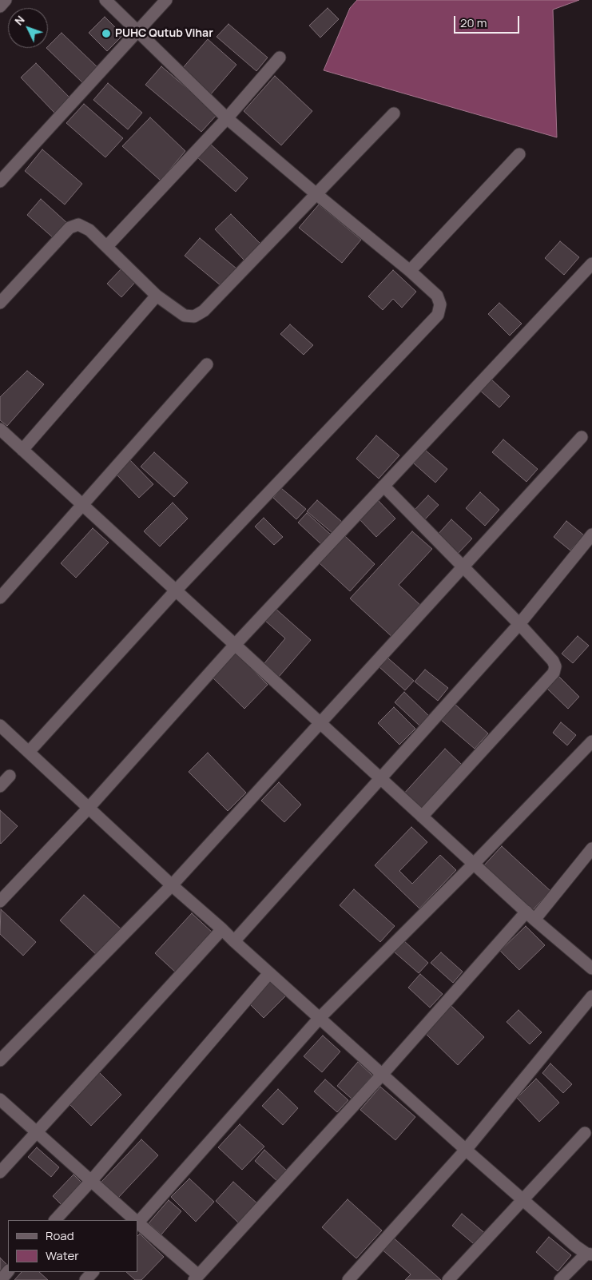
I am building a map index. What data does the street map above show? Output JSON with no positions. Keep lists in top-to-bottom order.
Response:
{
  "places": ["PUHC Qutub Vihar"],
  "legend": ["Road", "Water"],
  "scale_bar": "20 m",
  "north": "top left"
}
